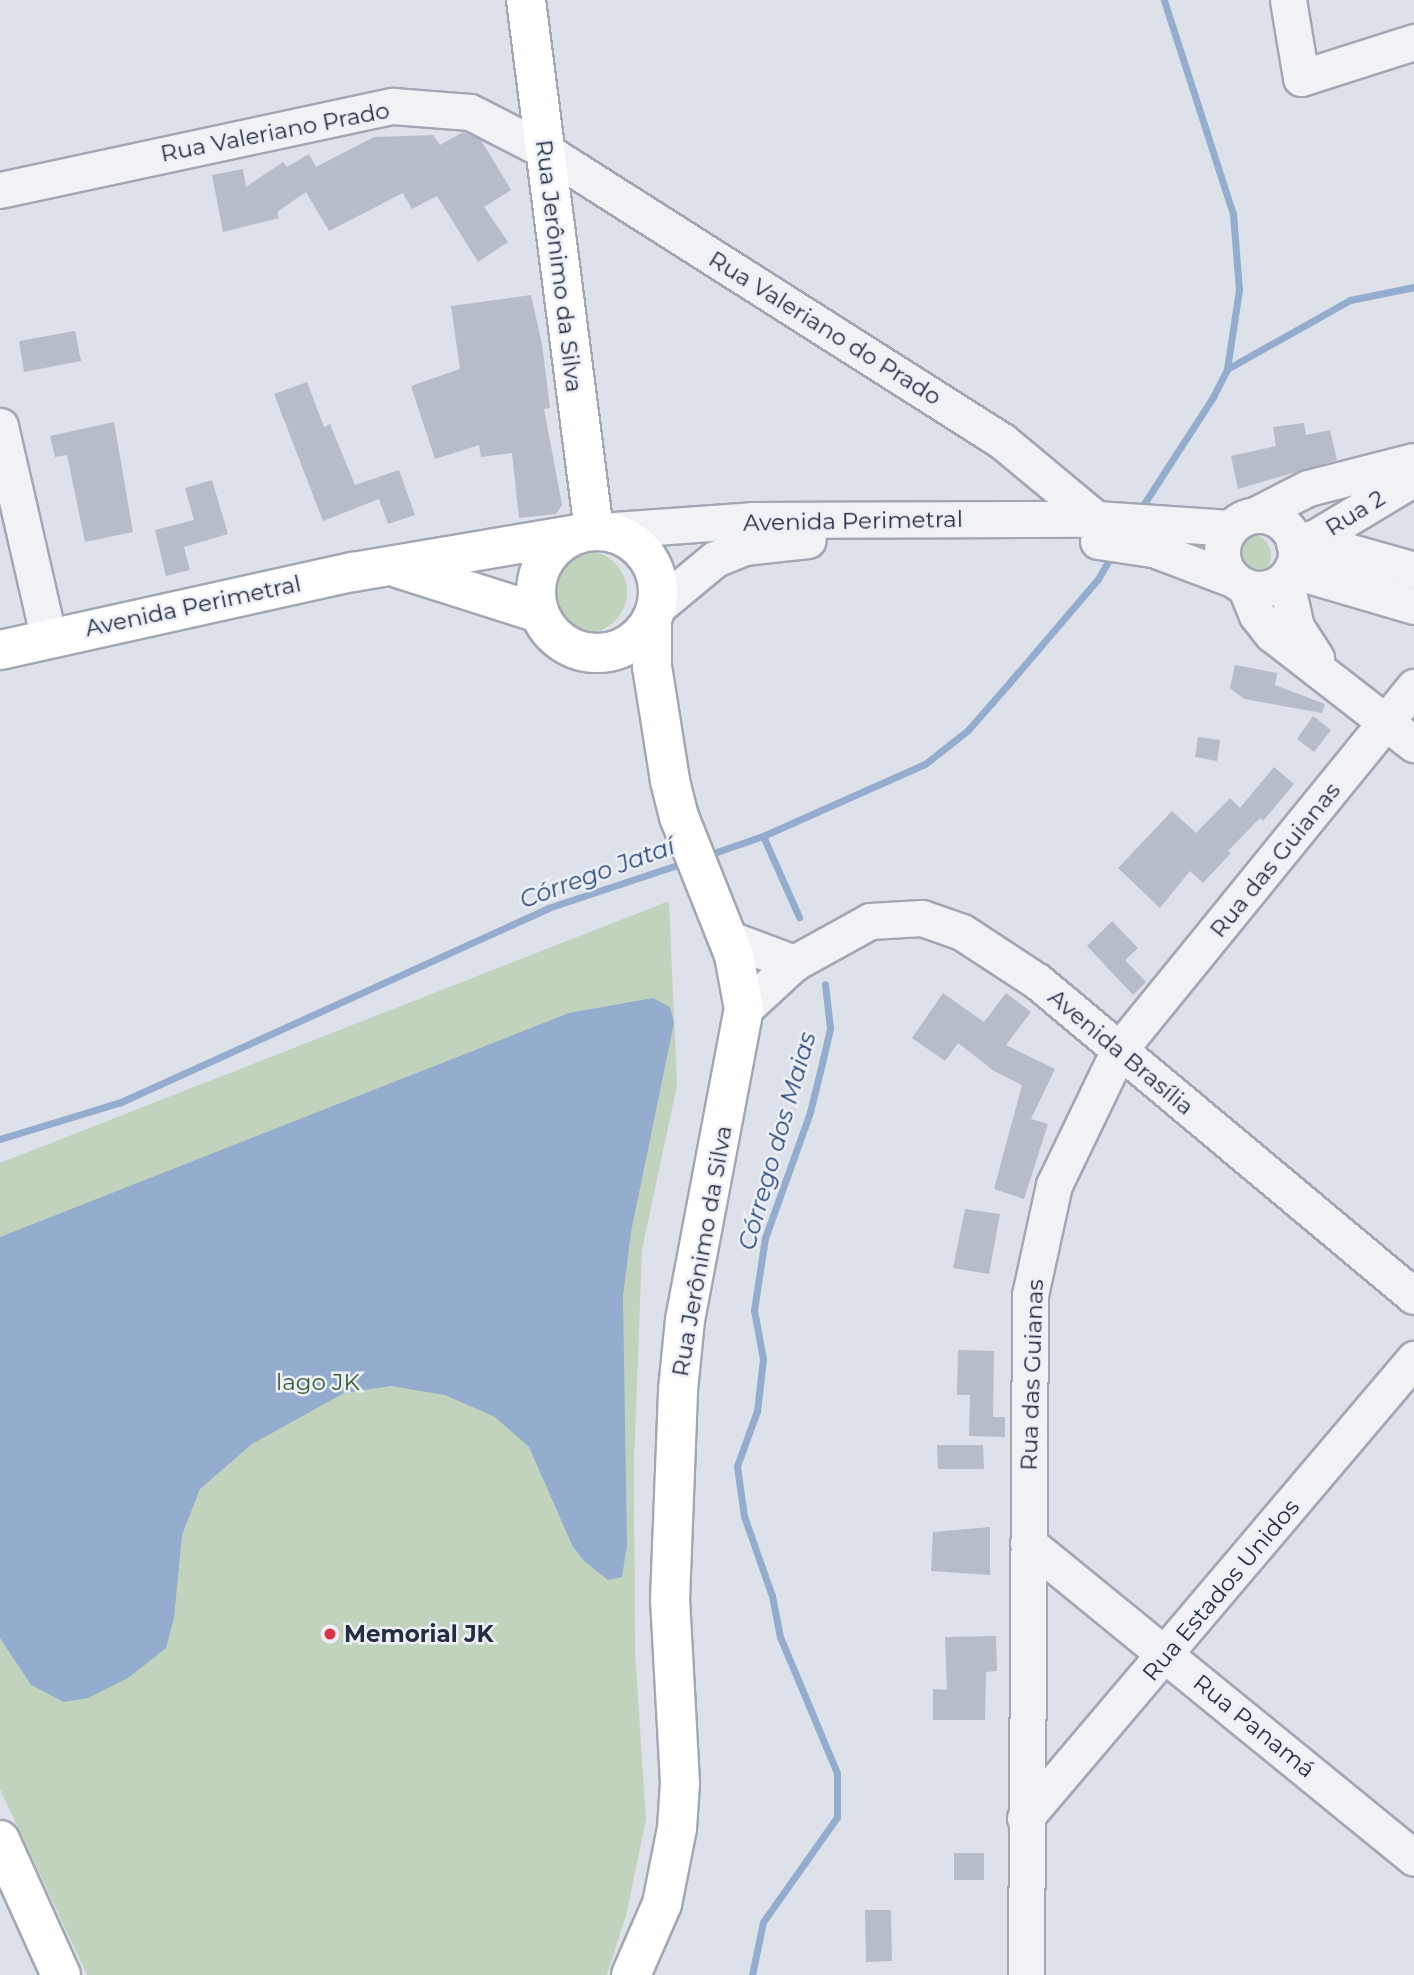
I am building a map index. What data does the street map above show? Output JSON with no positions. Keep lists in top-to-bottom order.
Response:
{
  "streets": {
    "main road": ["Rua Jerônimo da Silva", "Avenida Perimetral"],
    "street": [
      "Rua Valeriano Prado",
      "Rua Valeriano do Prado",
      "Rua 2",
      "Rua das Guianas",
      "Avenida Brasília",
      "Rua Estados Unidos",
      "Rua Panamá"
    ]
  },
  "crossings": [
    ["Rua Valeriano Prado", "Rua Jerônimo da Silva"],
    ["Rua Valeriano Prado", "Rua Valeriano do Prado"],
    ["Rua Jerônimo da Silva", "Rua Valeriano do Prado"],
    ["Rua Jerônimo da Silva", "Avenida Perimetral"],
    ["Rua Jerônimo da Silva", "Avenida Brasília"],
    ["Rua Valeriano do Prado", "Avenida Perimetral"],
    ["Rua das Guianas", "Avenida Brasília"],
    ["Rua das Guianas", "Rua Estados Unidos"],
    ["Rua das Guianas", "Rua Panamá"],
    ["Rua Estados Unidos", "Rua Panamá"]
  ],
  "water": ["Córrego Jataí", "Córrego dos Maias"],
  "parks": ["lago JK"],
  "places": ["Memorial JK"]
}
